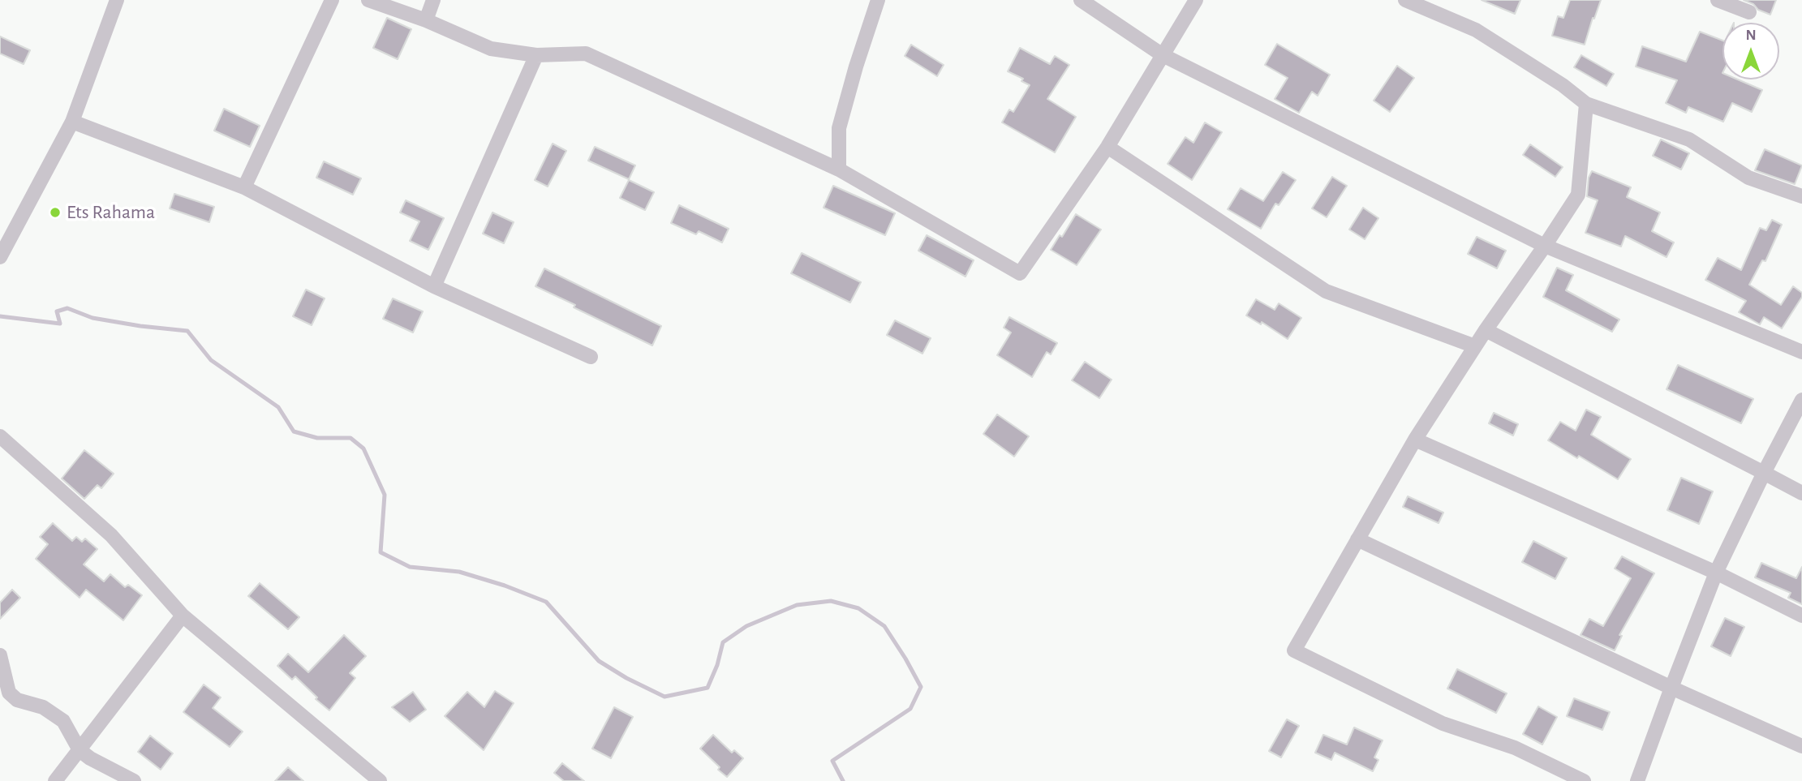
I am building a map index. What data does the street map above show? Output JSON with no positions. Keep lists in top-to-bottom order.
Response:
{
  "places": ["Ets Rahama"],
  "north": "top"
}
